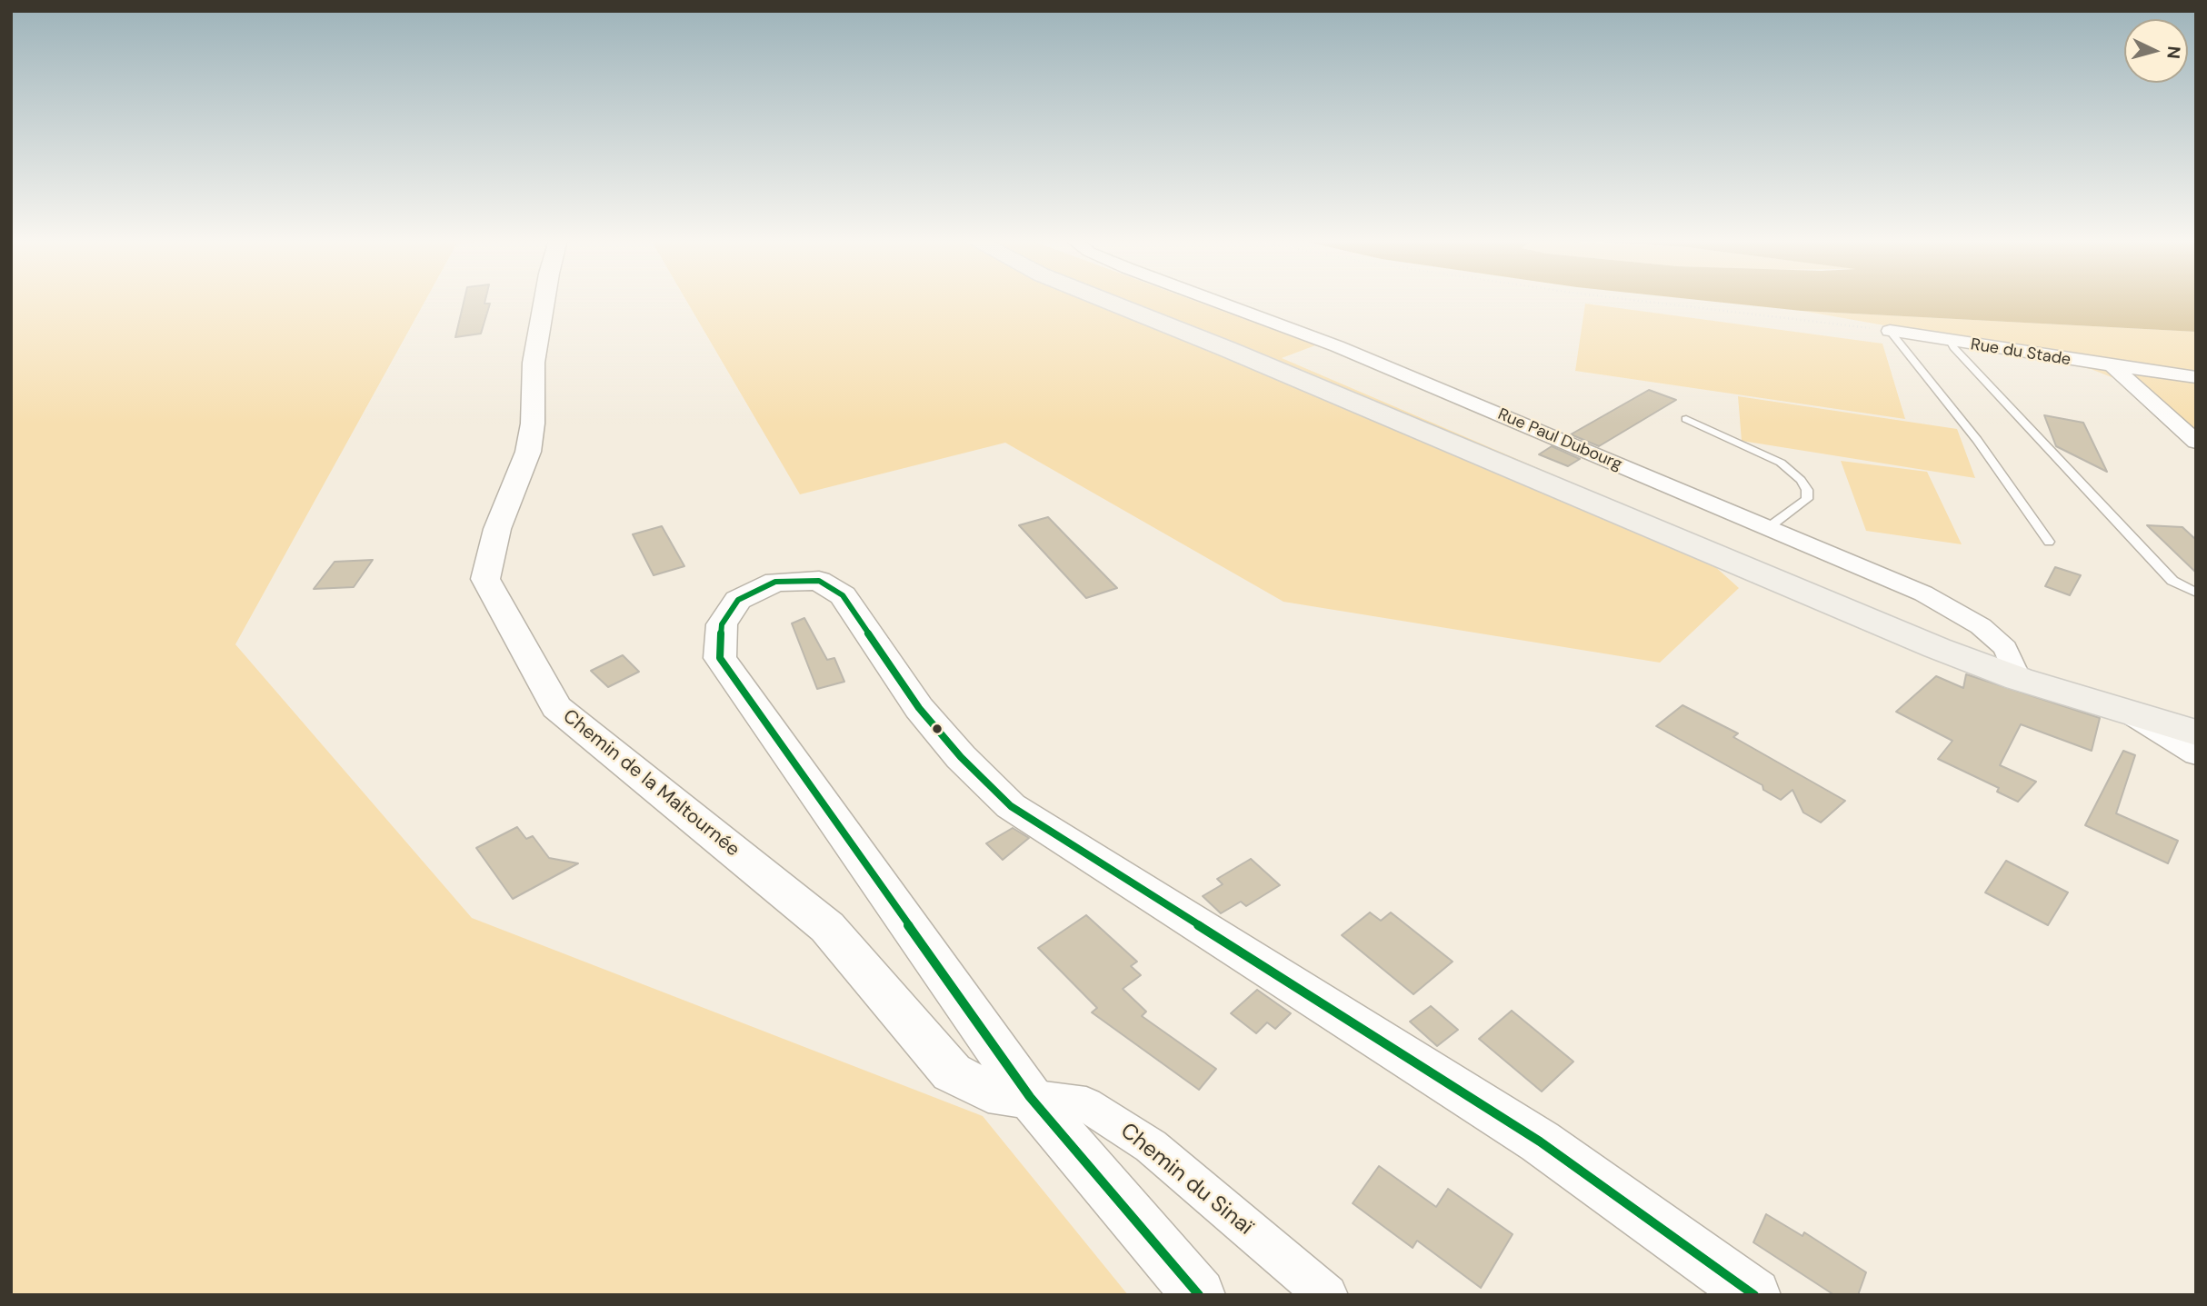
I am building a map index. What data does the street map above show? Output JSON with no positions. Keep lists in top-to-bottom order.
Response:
{
  "streets": {
    "street": [
      "Rue du Stade",
      "Rue Paul Dubourg",
      "Chemin de la Maltournée",
      "Chemin du Sinaï"
    ]
  },
  "crossings": [
    ["Chemin de la Maltournée", "Chemin du Sinaï"]
  ],
  "north": "right"
}
